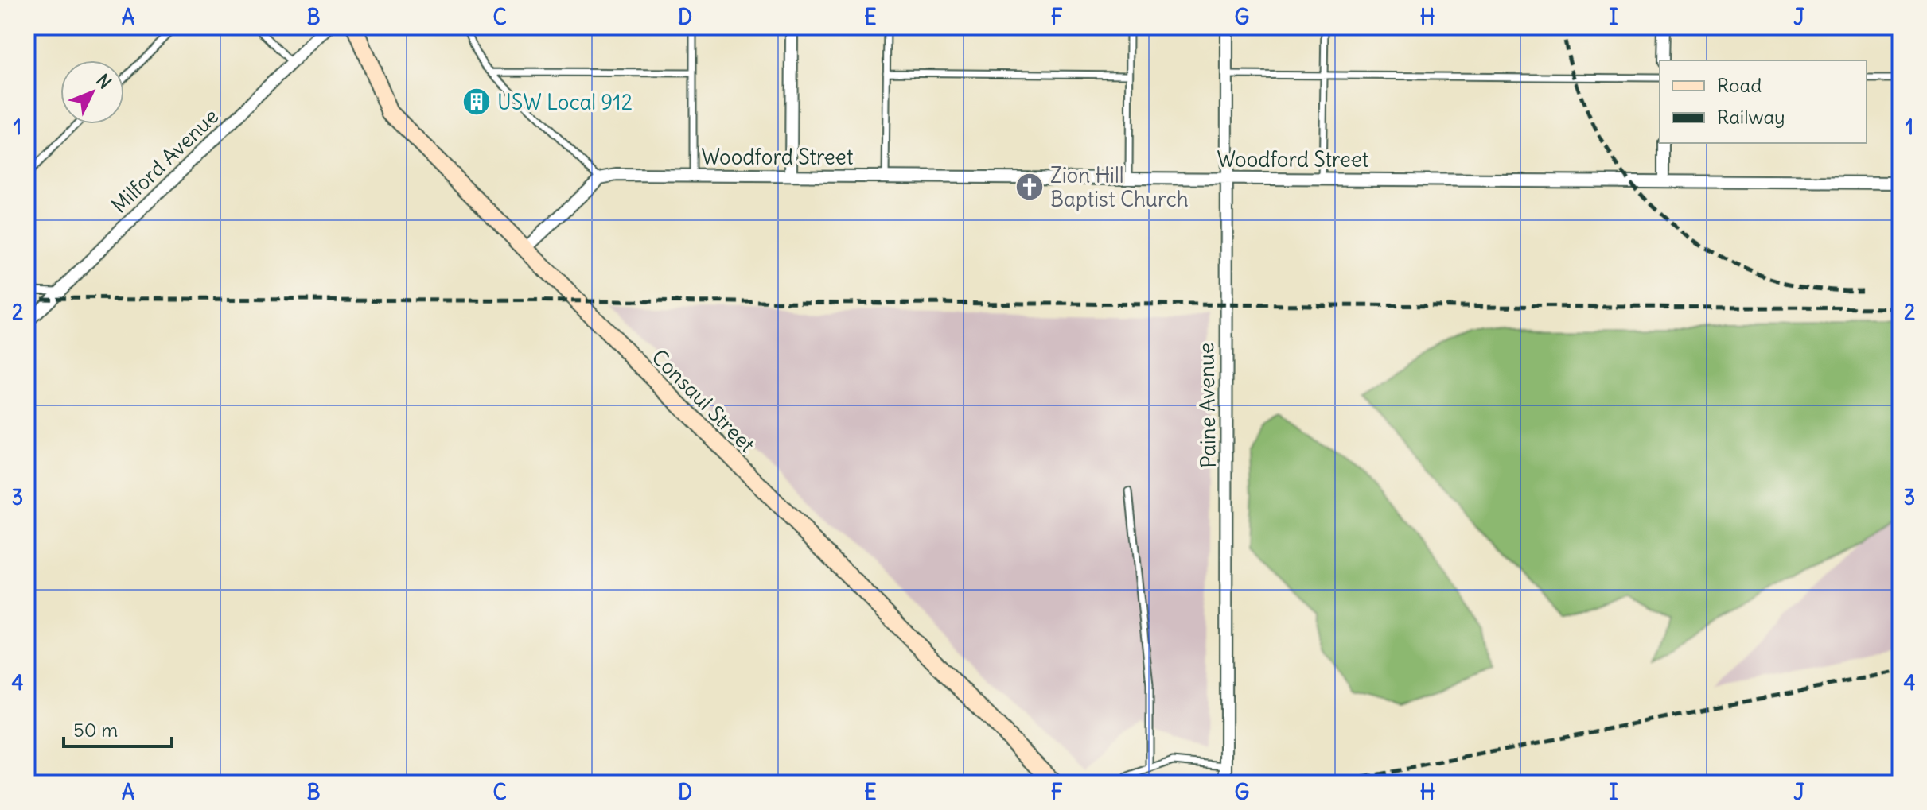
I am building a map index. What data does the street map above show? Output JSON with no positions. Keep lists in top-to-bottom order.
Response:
{
  "streets": {
    "street": [
      "Woodford Street",
      "Milford Avenue",
      "Consaul Street",
      "Paine Avenue"
    ]
  },
  "crossings": [
    ["Woodford Street", "Paine Avenue"]
  ],
  "places": {
    "building": ["USW Local 912"],
    "church": ["Zion Hill Baptist Church"]
  },
  "legend": ["Road", "Railway"],
  "scale_bar": "50 m",
  "north": "top right",
  "grid": {
    "columns": [
      "A",
      "B",
      "C",
      "D",
      "E",
      "F",
      "G",
      "H",
      "I",
      "J"
    ],
    "rows": [
      "1",
      "2",
      "3",
      "4"
    ]
  }
}
